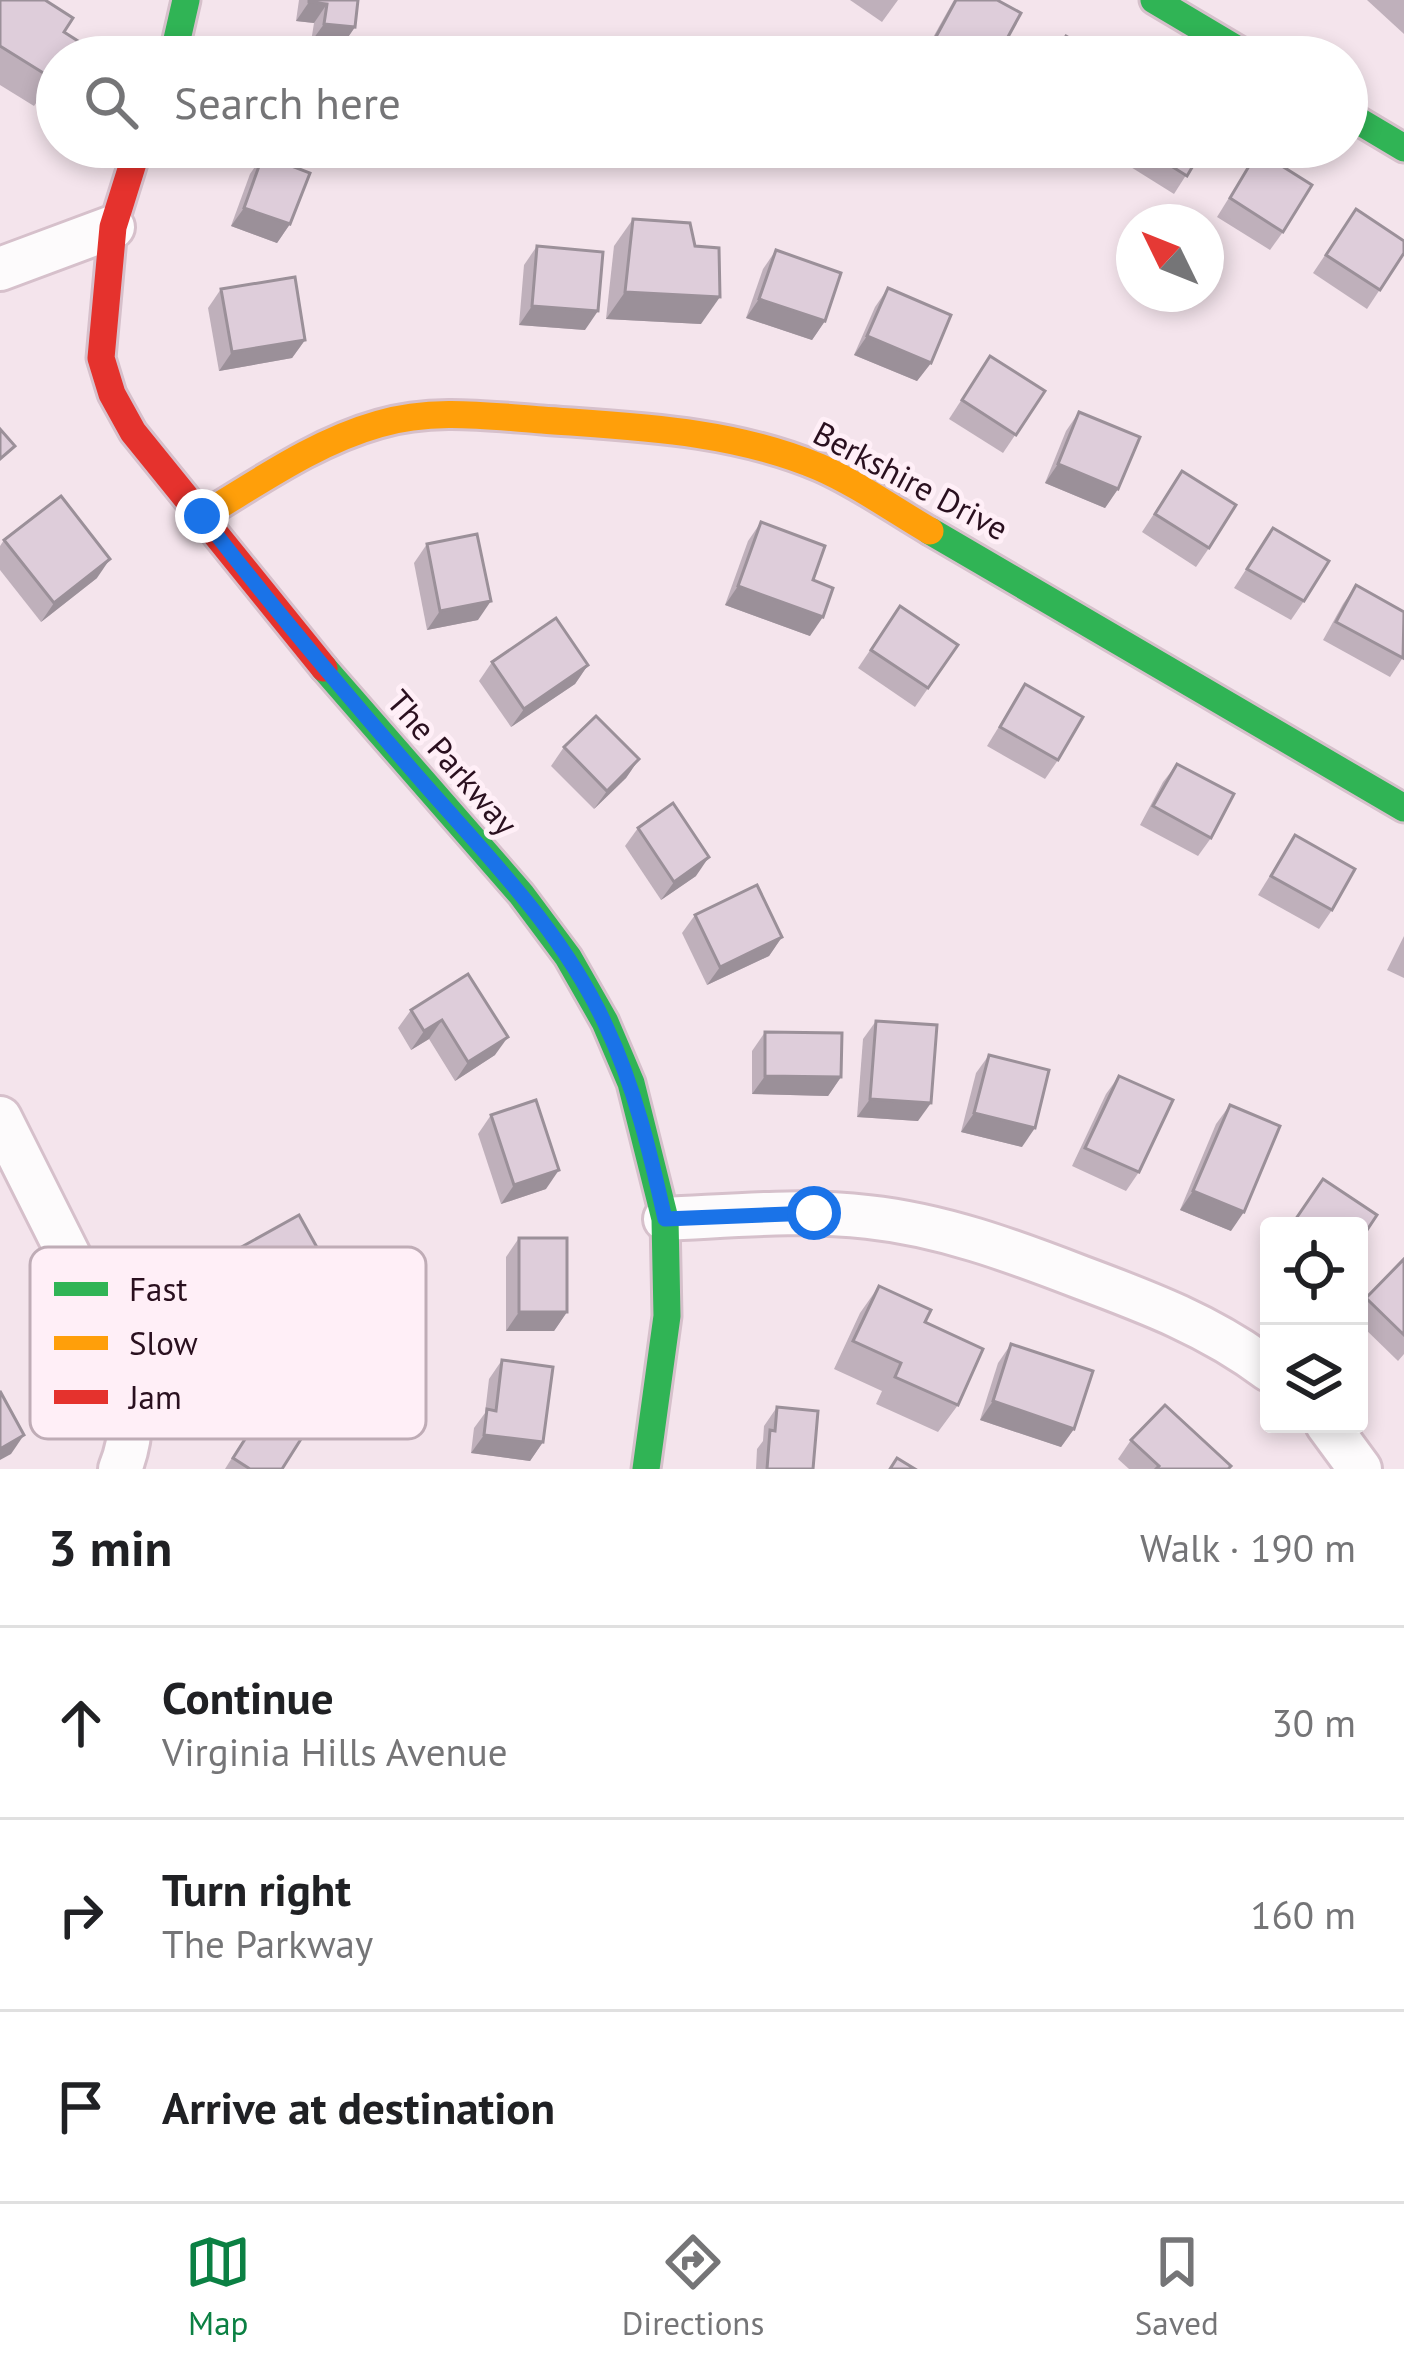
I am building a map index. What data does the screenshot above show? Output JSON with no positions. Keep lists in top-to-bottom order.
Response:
{
  "streets": {
    "street": ["Berkshire Drive", "The Parkway"]
  },
  "crossings": [
    ["Berkshire Drive", "The Parkway"]
  ],
  "legend": ["Fast", "Slow", "Jam"],
  "north": "top left",
  "page": {
    "search": "Search here",
    "heading": ["3 min", "Walk · 190 m"],
    "list": [
      ["Continue", "Virginia Hills Avenue", "30 m"],
      ["Turn right", "The Parkway", "160 m"],
      "Arrive at destination"
    ],
    "nav": ["Map", "Directions", "Saved"]
  }
}
